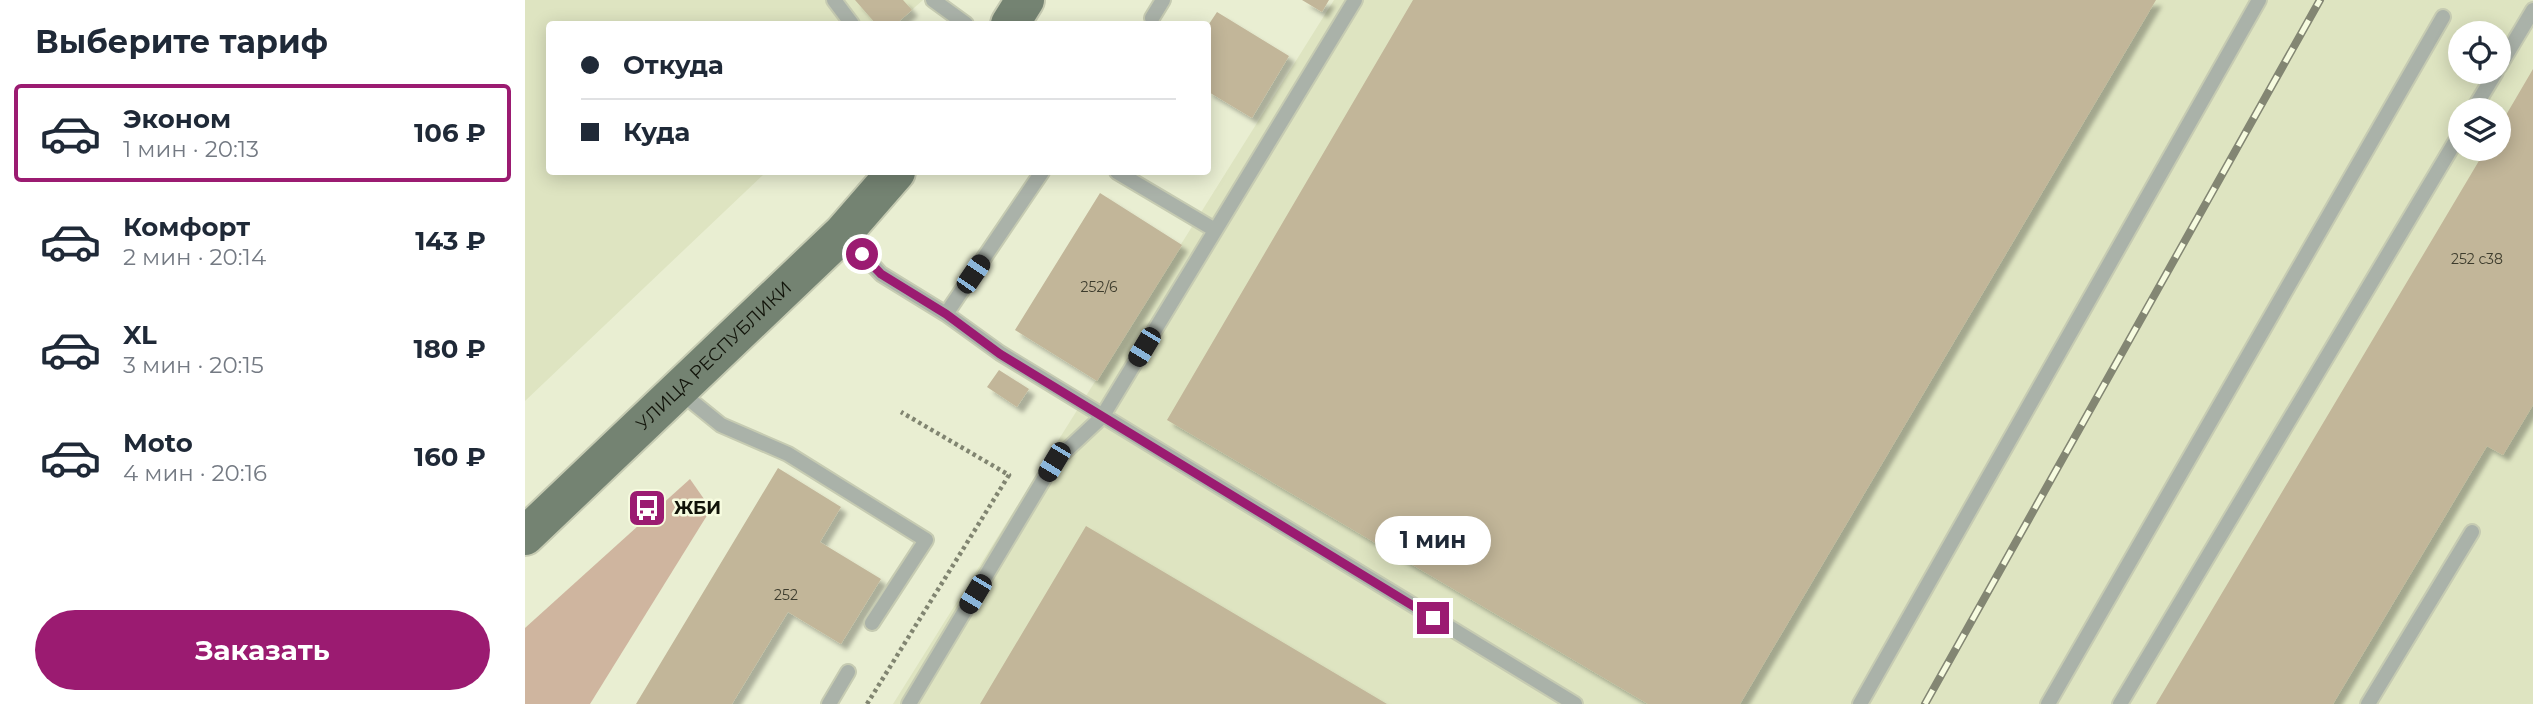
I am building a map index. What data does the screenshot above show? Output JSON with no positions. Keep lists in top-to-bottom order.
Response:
{
  "streets": {
    "main road": ["УЛИЦА РЕСПУБЛИКИ"]
  },
  "places": {
    "bus stop": ["ЖБИ"]
  },
  "house_numbers": ["252 с38", "252/6", "252"],
  "page": {
    "heading": "Выберите тариф",
    "banner": ["Откуда", "Куда"],
    "list": [
      {
        "name": "Эконом",
        "note": "1 мин · 20:13",
        "value": "106 ₽"
      },
      {
        "name": "Комфорт",
        "note": "2 мин · 20:14",
        "value": "143 ₽"
      },
      {
        "name": "XL",
        "note": "3 мин · 20:15",
        "value": "180 ₽"
      },
      {
        "name": "Moto",
        "note": "4 мин · 20:16",
        "value": "160 ₽"
      }
    ],
    "bubble": "1 мин",
    "buttons": "Заказать"
  }
}
